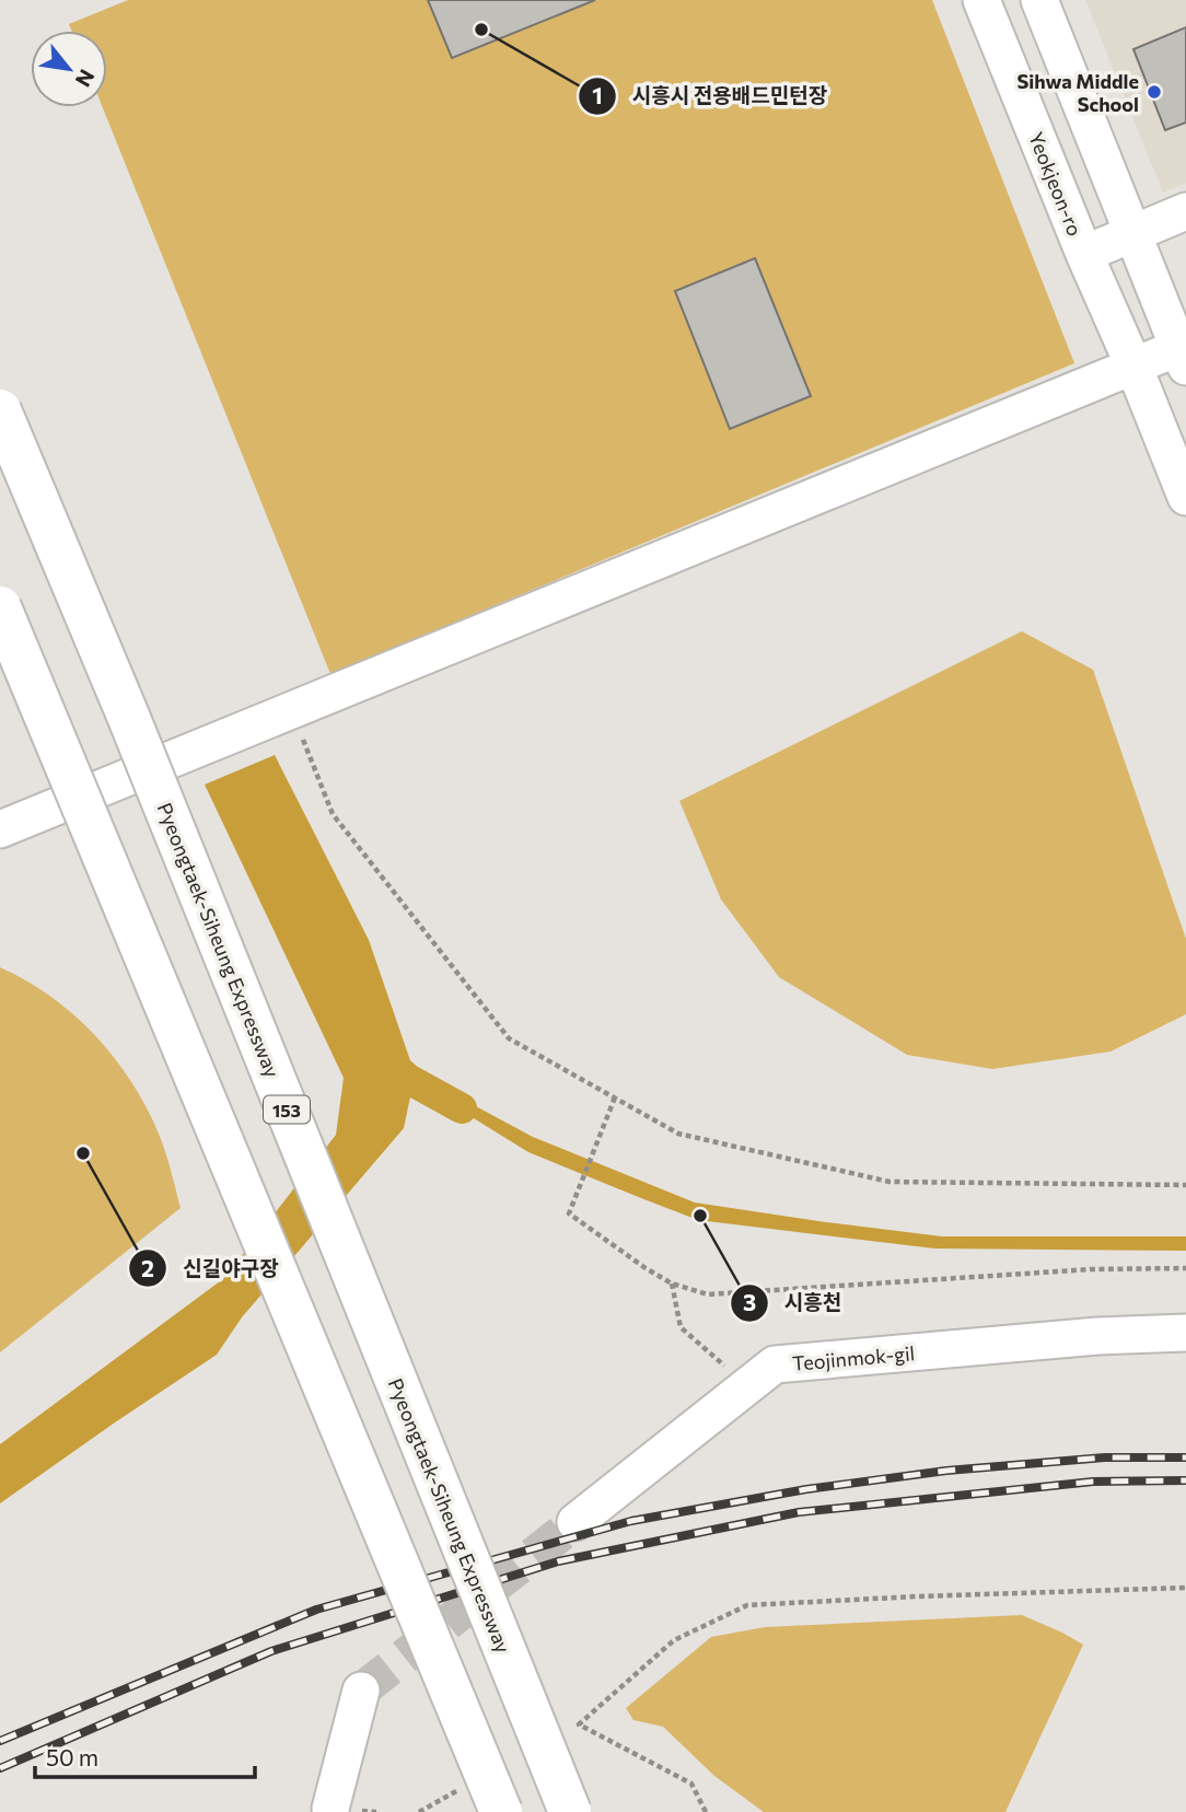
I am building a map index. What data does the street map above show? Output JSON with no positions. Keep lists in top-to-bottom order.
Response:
{
  "streets": {
    "highway": ["Pyeongtaek-Siheung Expressway", "153"],
    "street": ["Yeokjeon-ro", "Teojinmok-gil"]
  },
  "places": [
    "시흥시 전용배드민턴장",
    "Sihwa Middle School",
    "신길야구장",
    "시흥천"
  ],
  "scale_bar": "50 m",
  "north": "bottom right"
}
